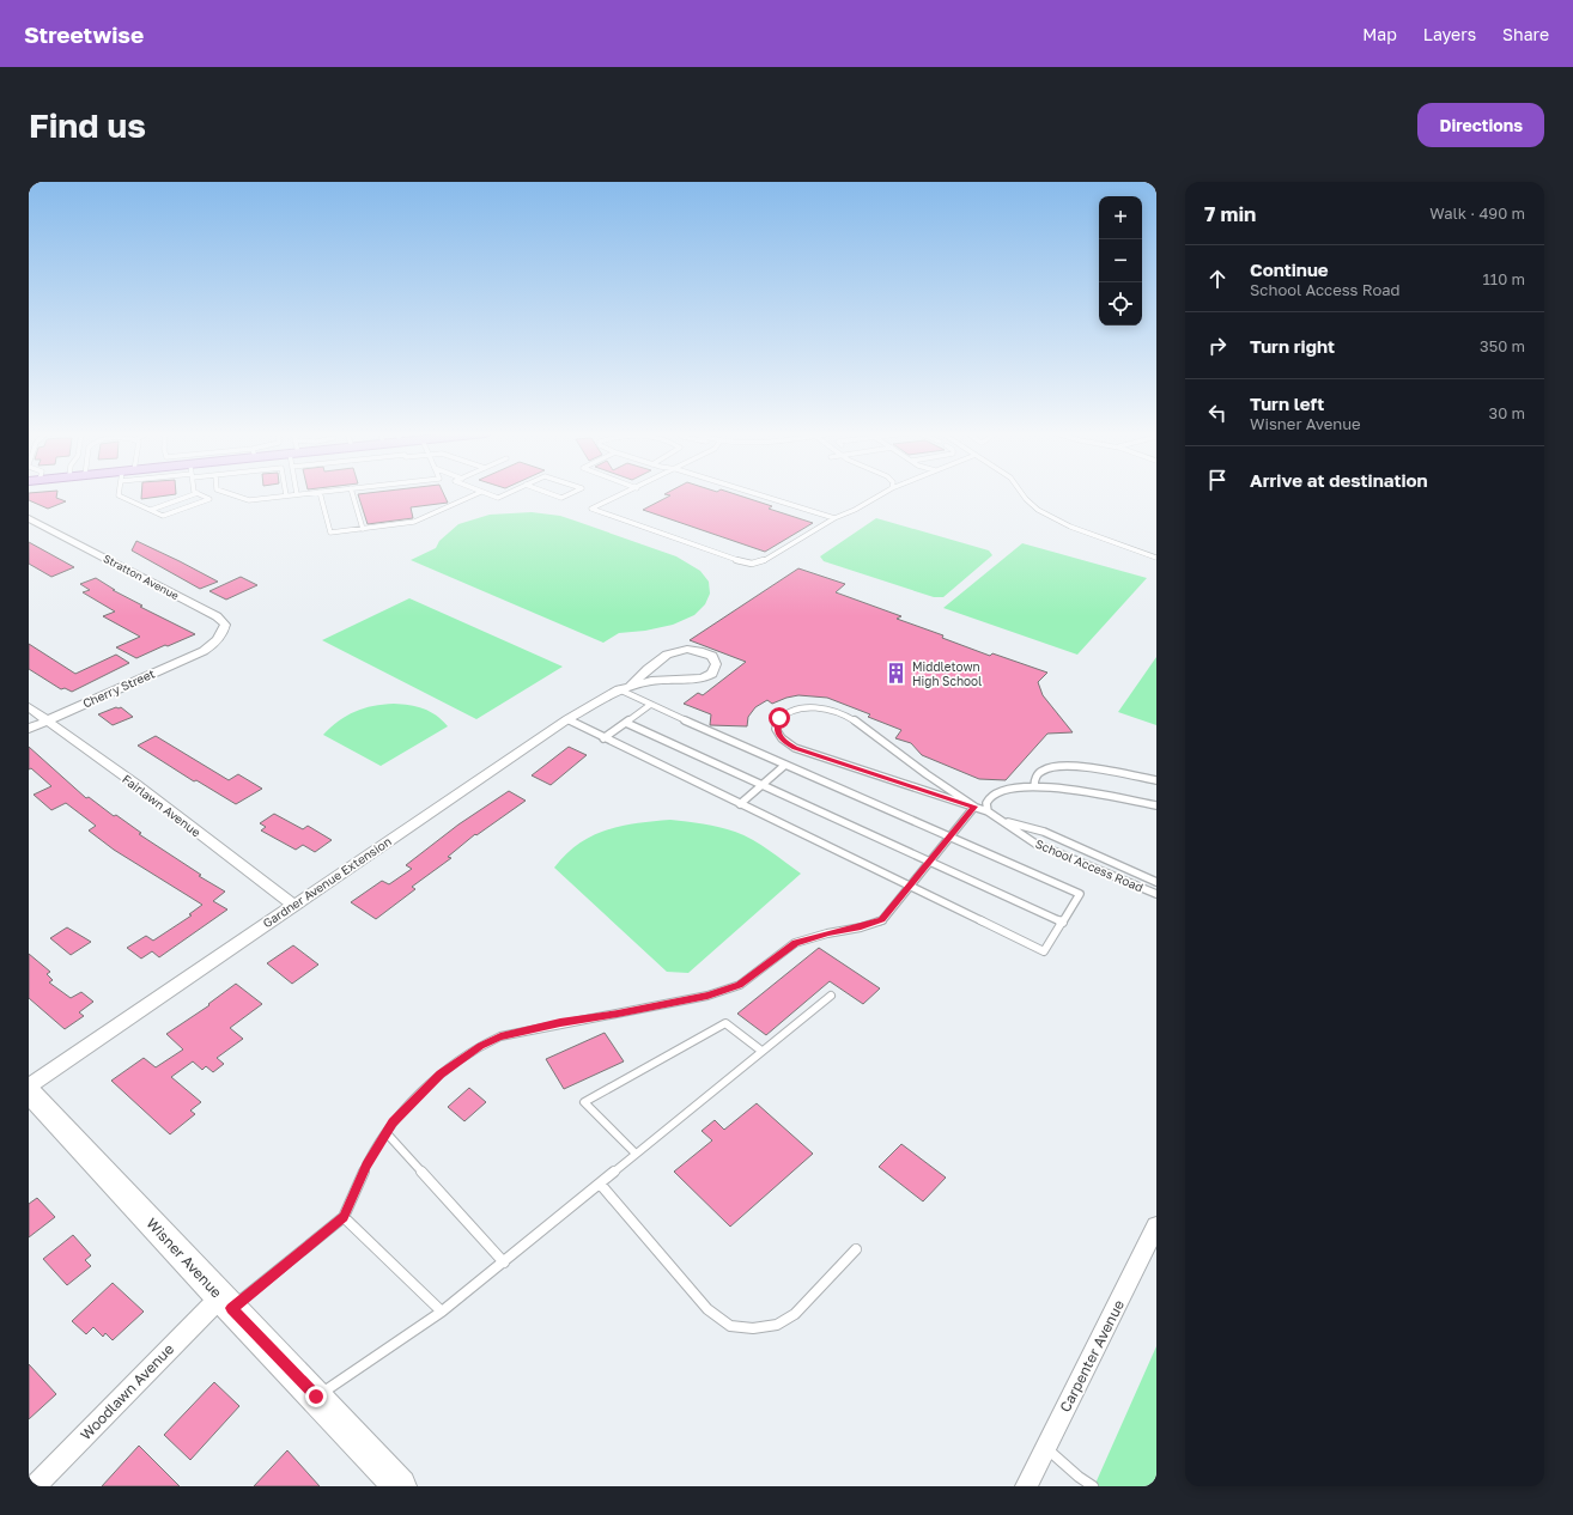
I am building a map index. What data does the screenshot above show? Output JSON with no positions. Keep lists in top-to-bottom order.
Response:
{
  "streets": {
    "street": [
      "Stratton Avenue",
      "Cherry Street",
      "Fairlawn Avenue",
      "Gardner Avenue Extension",
      "Wisner Avenue",
      "Carpenter Avenue",
      "Woodlawn Avenue"
    ],
    "lane": ["School Access Road"]
  },
  "crossings": [
    ["Stratton Avenue", "Cherry Street"],
    ["Cherry Street", "Fairlawn Avenue"],
    ["Fairlawn Avenue", "Gardner Avenue Extension"],
    ["Wisner Avenue", "Woodlawn Avenue"]
  ],
  "places": {
    "building": ["Middletown High School"]
  },
  "page": {
    "header": "Streetwise",
    "nav": ["Map", "Layers", "Share"],
    "buttons": "Directions",
    "title": "Find us",
    "heading": ["7 min", "Walk · 490 m"],
    "map_buttons": ["+", "−"],
    "list": [
      ["Continue", "School Access Road", "110 m"],
      ["Turn right", "350 m"],
      ["Turn left", "Wisner Avenue", "30 m"],
      "Arrive at destination"
    ]
  }
}
